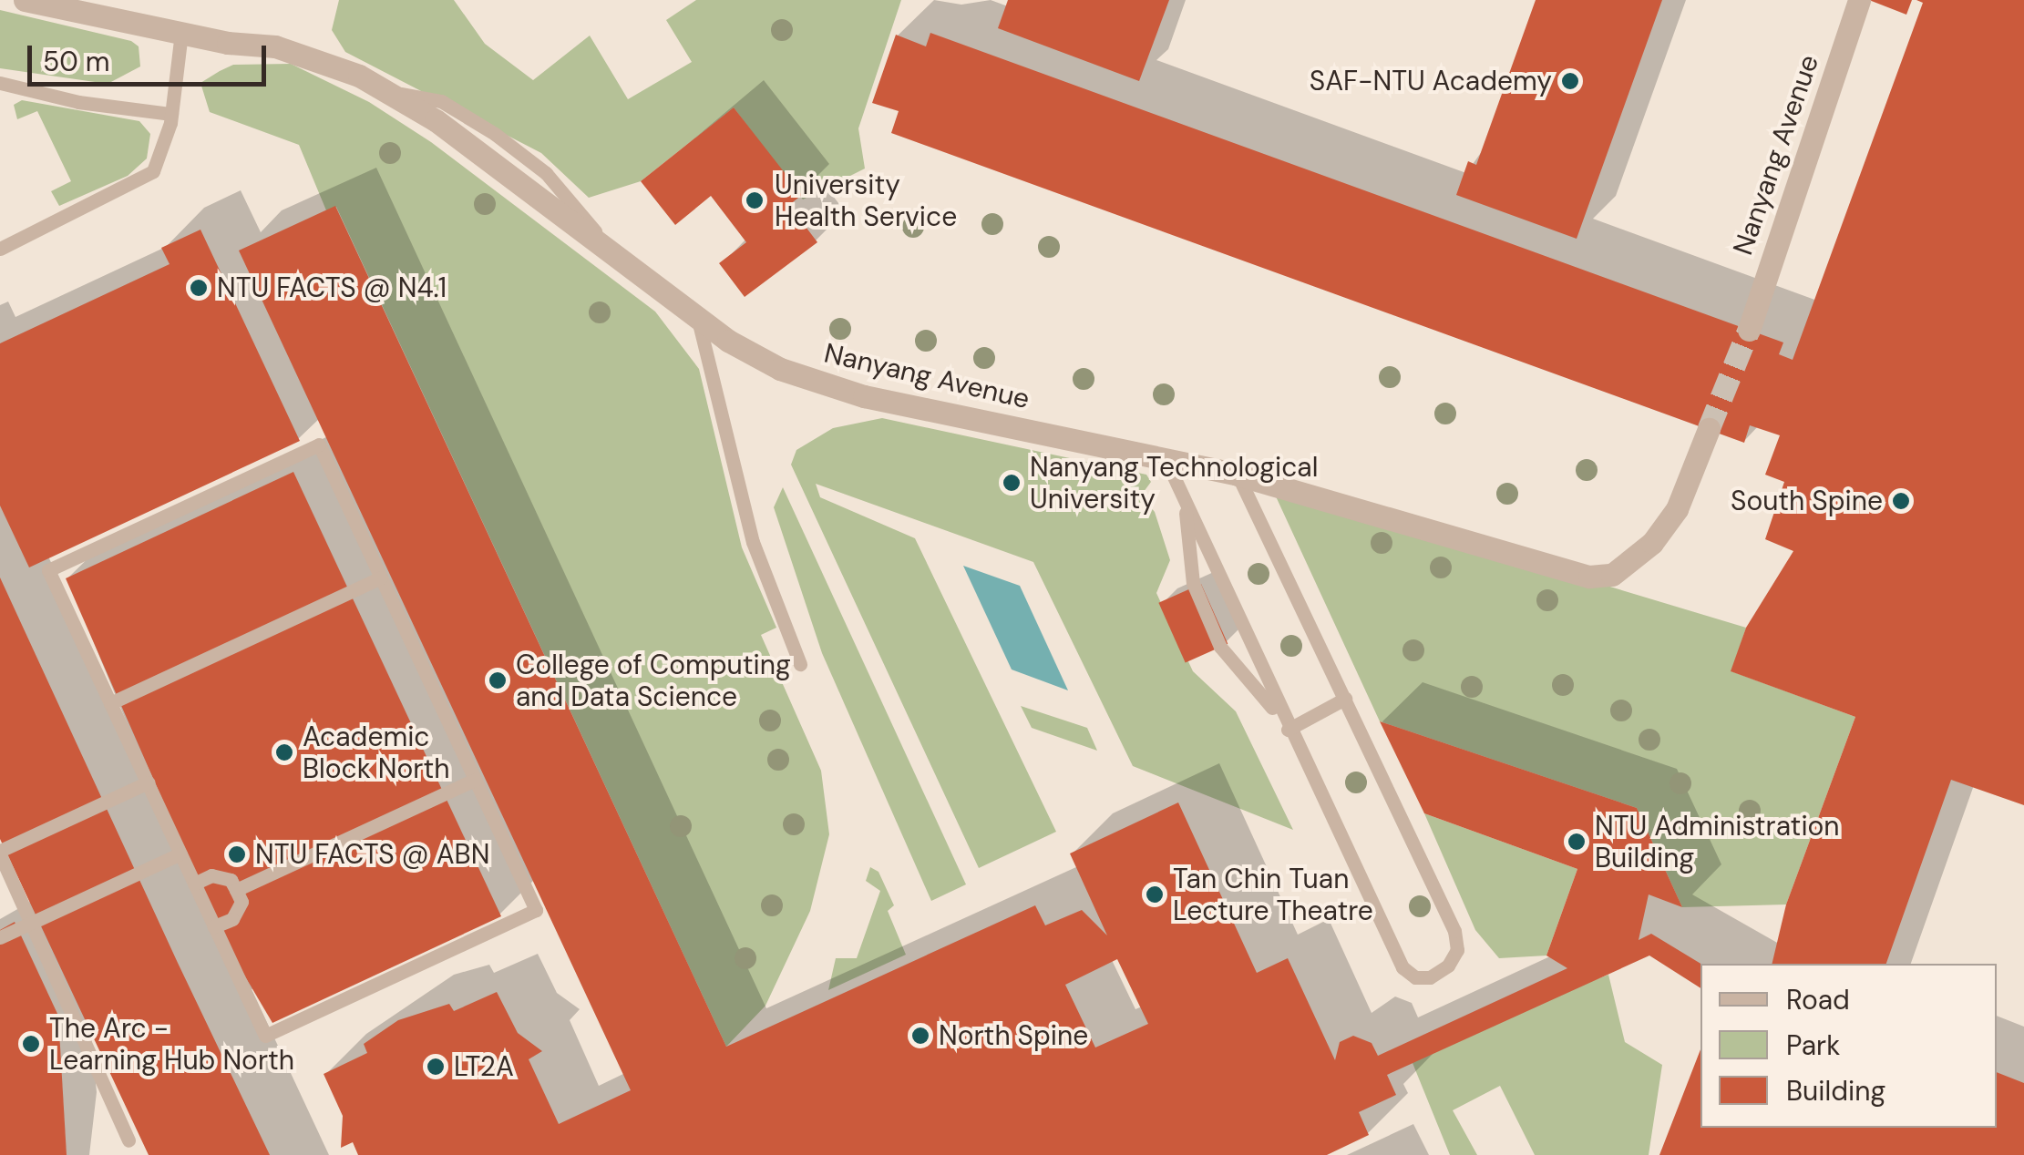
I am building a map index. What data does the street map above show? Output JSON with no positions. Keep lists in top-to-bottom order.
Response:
{
  "streets": {
    "street": ["Nanyang Avenue"]
  },
  "places": [
    "SAF-NTU Academy",
    "University Health Service",
    "NTU FACTS @ N4.1",
    "Nanyang Technological University",
    "South Spine",
    "College of Computing and Data Science",
    "Academic Block North",
    "NTU Administration Building",
    "NTU FACTS @ ABN",
    "Tan Chin Tuan Lecture Theatre",
    "North Spine",
    "The Arc - Learning Hub North",
    "LT2A"
  ],
  "legend": ["Road", "Park", "Building"],
  "scale_bar": "50 m"
}
